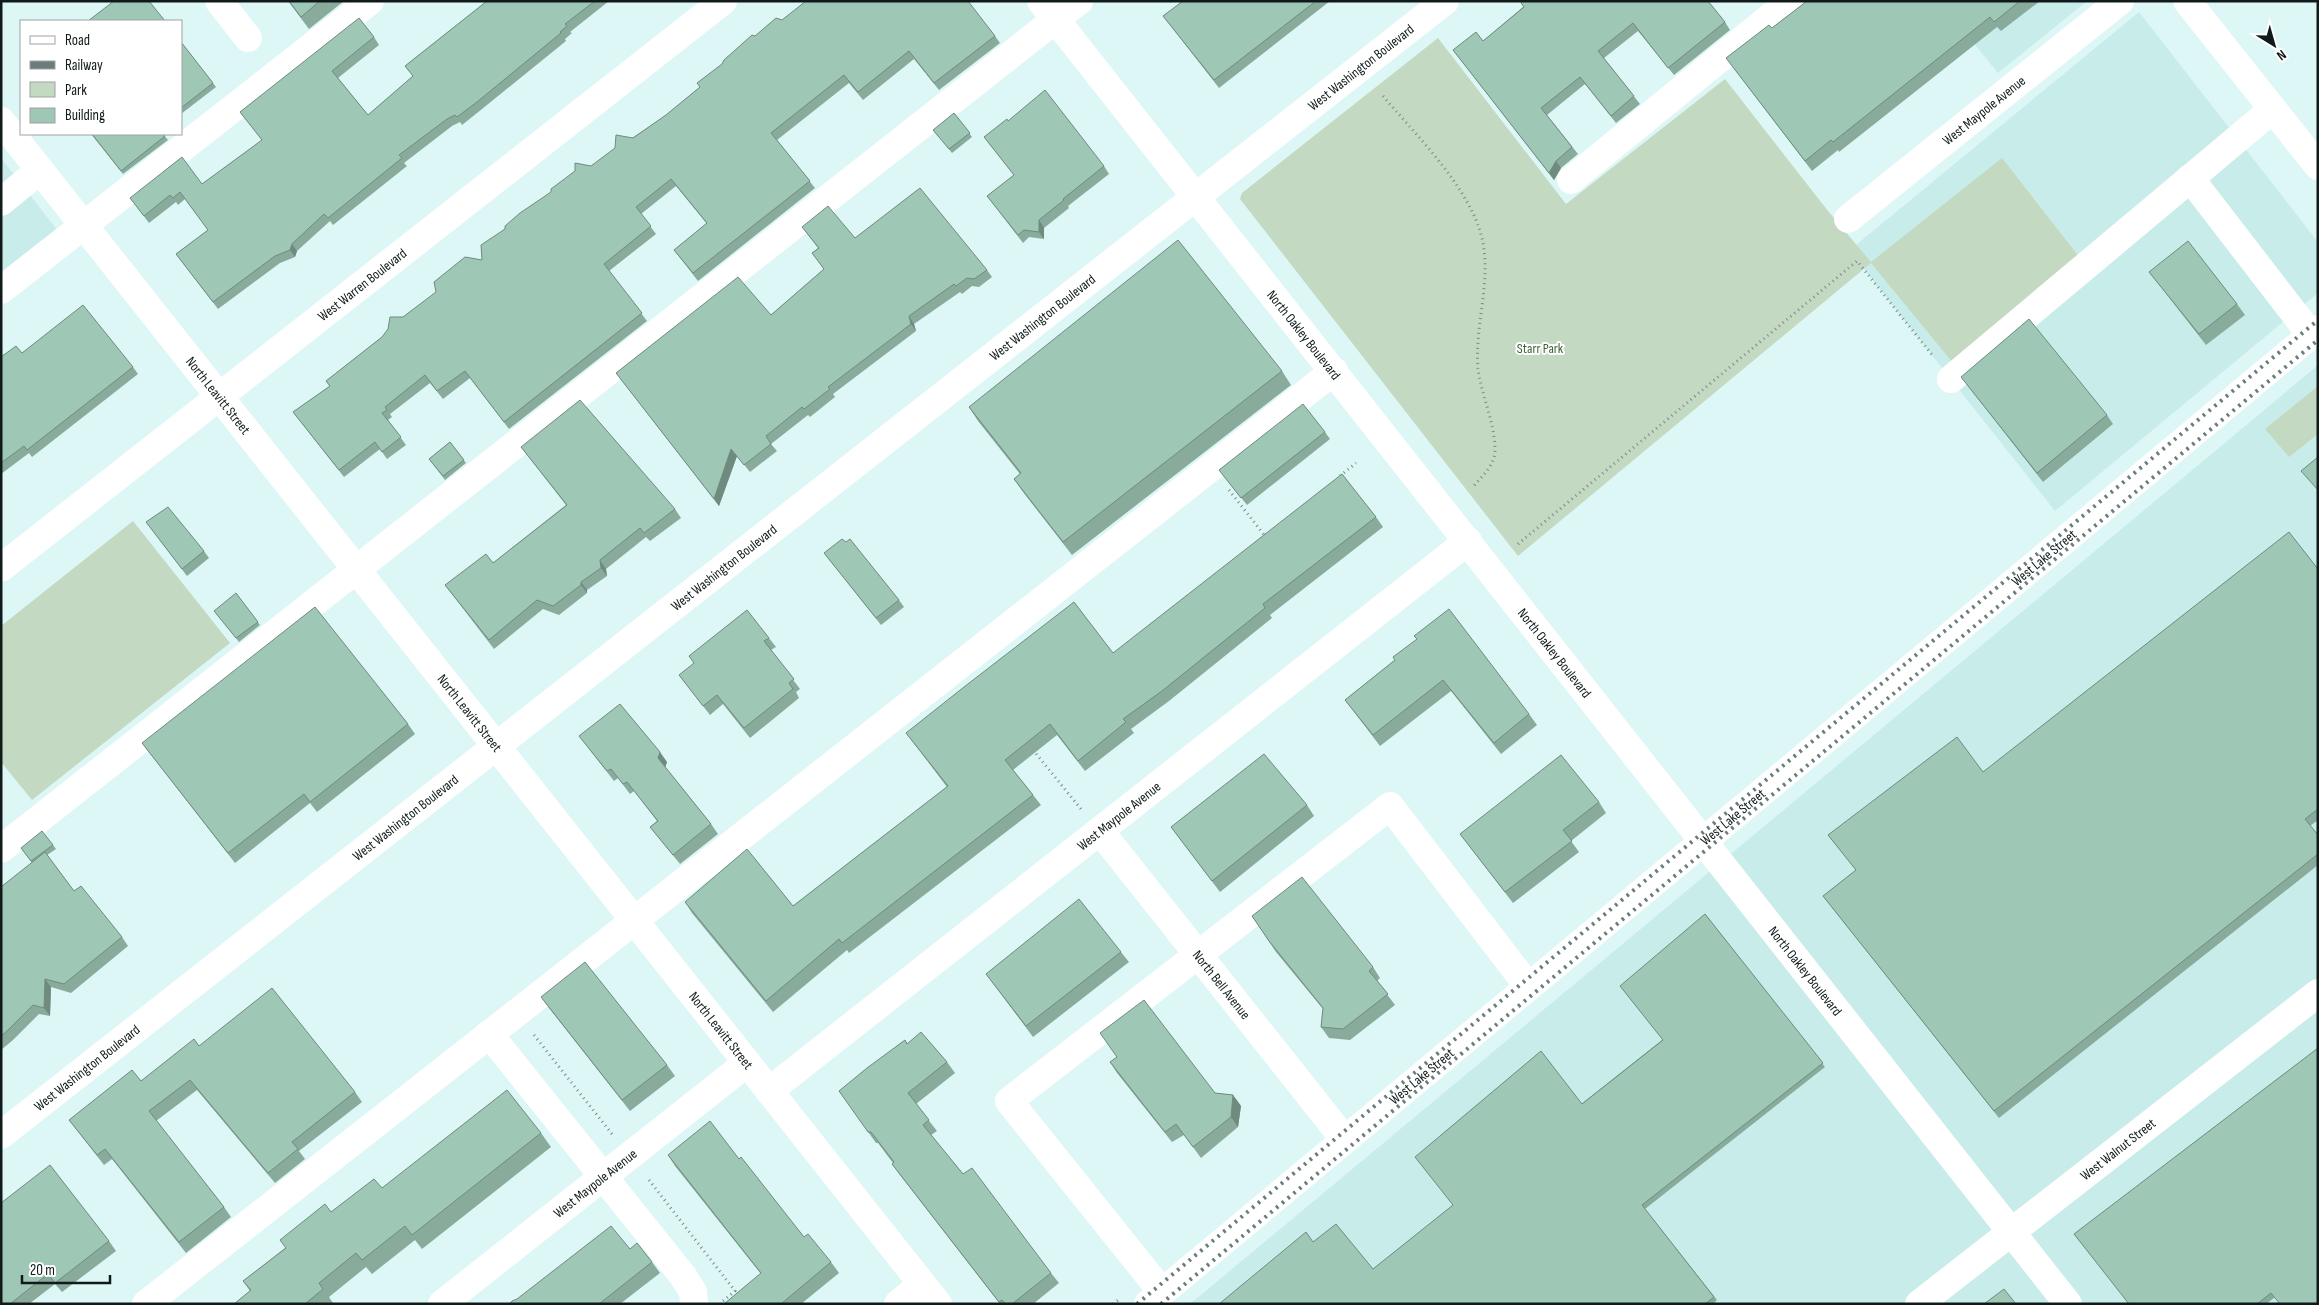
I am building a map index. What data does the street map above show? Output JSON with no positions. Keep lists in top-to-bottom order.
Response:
{
  "streets": {
    "street": [
      "West Washington Boulevard",
      "West Maypole Avenue",
      "West Warren Boulevard",
      "North Oakley Boulevard",
      "North Leavitt Street",
      "West Lake Street",
      "North Bell Avenue",
      "West Walnut Street"
    ]
  },
  "crossings": [
    ["West Washington Boulevard", "North Oakley Boulevard"],
    ["West Washington Boulevard", "North Leavitt Street"],
    ["West Maypole Avenue", "North Oakley Boulevard"],
    ["West Maypole Avenue", "North Leavitt Street"],
    ["West Maypole Avenue", "North Bell Avenue"],
    ["West Warren Boulevard", "North Leavitt Street"],
    ["North Oakley Boulevard", "West Lake Street"],
    ["North Oakley Boulevard", "West Walnut Street"],
    ["West Lake Street", "North Bell Avenue"]
  ],
  "parks": ["Starr Park"],
  "legend": [
    "Road",
    "Railway",
    "Park",
    "Building"
  ],
  "scale_bar": "20 m",
  "north": "bottom right"
}
